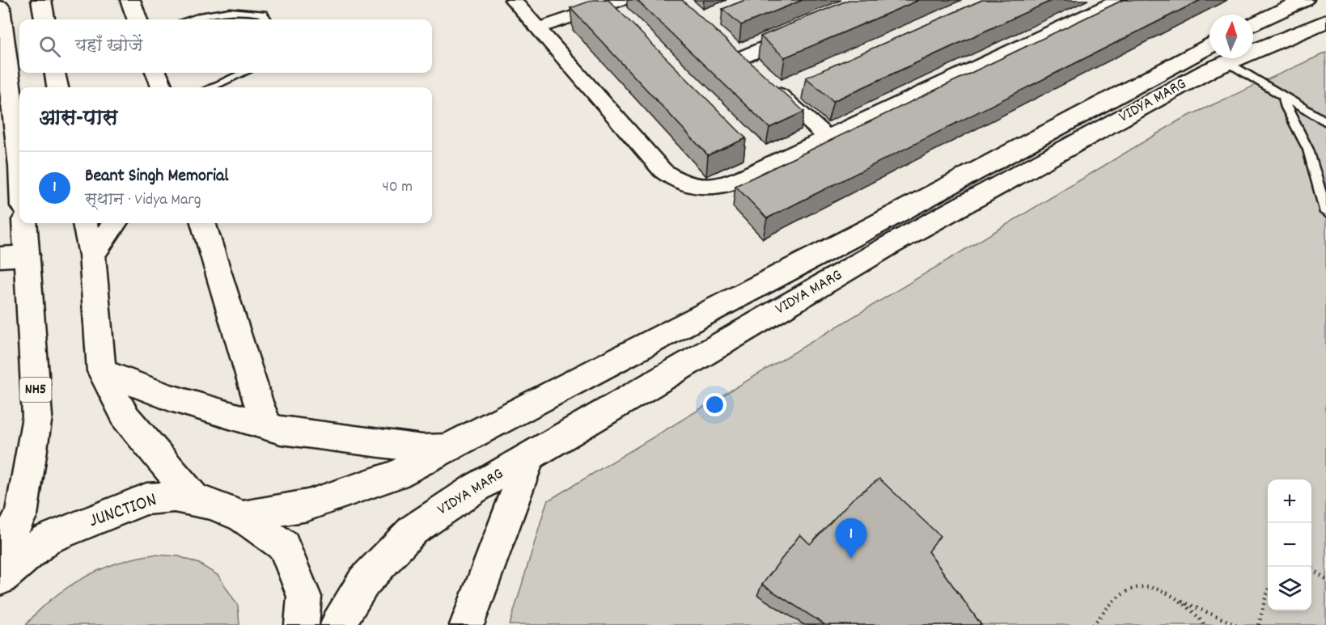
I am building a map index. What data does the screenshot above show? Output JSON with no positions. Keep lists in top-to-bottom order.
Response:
{
  "streets": {
    "main road": ["VIDYA MARG", "NH5", "JUNCTION"]
  },
  "crossings": [
    ["VIDYA MARG", "JUNCTION"]
  ],
  "north": "top",
  "page": {
    "search": "यहाँ खोजें",
    "heading": "आस-पास",
    "list": [
      {
        "mark": "1",
        "name": "Beant Singh Memorial",
        "note": "स्थान · Vidya Marg",
        "value": "40 m"
      }
    ],
    "map_buttons": ["+", "−"],
    "pins": "1"
  }
}
